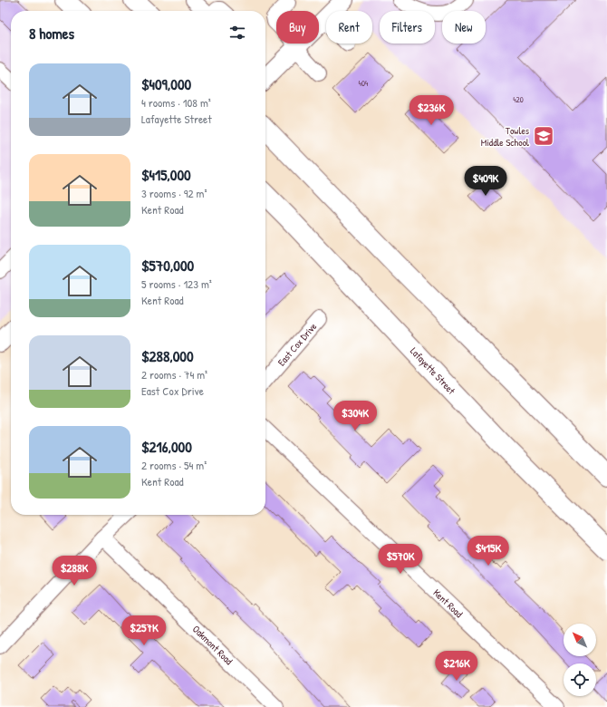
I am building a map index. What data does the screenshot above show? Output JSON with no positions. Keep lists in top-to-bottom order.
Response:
{
  "streets": {
    "highway": ["Lafayette Street"],
    "street": ["East Cox Drive", "Kent Road", "Oakmont Road"]
  },
  "places": {
    "school or university": ["Towles Middle School"]
  },
  "house_numbers": ["404", "420"],
  "north": "top left",
  "page": {
    "chip": [
      "Buy",
      "Rent",
      "Filters",
      "New"
    ],
    "heading": "8 homes",
    "list": [
      {
        "name": "$409,000",
        "note": "4 rooms · 108 m² · Lafayette Street"
      },
      {
        "name": "$415,000",
        "note": "3 rooms · 92 m² · Kent Road"
      },
      {
        "name": "$570,000",
        "note": "5 rooms · 123 m² · Kent Road"
      },
      {
        "name": "$288,000",
        "note": "2 rooms · 74 m² · East Cox Drive"
      },
      {
        "name": "$216,000",
        "note": "2 rooms · 54 m² · Kent Road"
      }
    ],
    "price": [
      "$236K",
      "$409K",
      "$304K",
      "$415K",
      "$570K",
      "$288K",
      "$257K",
      "$216K"
    ]
  }
}
